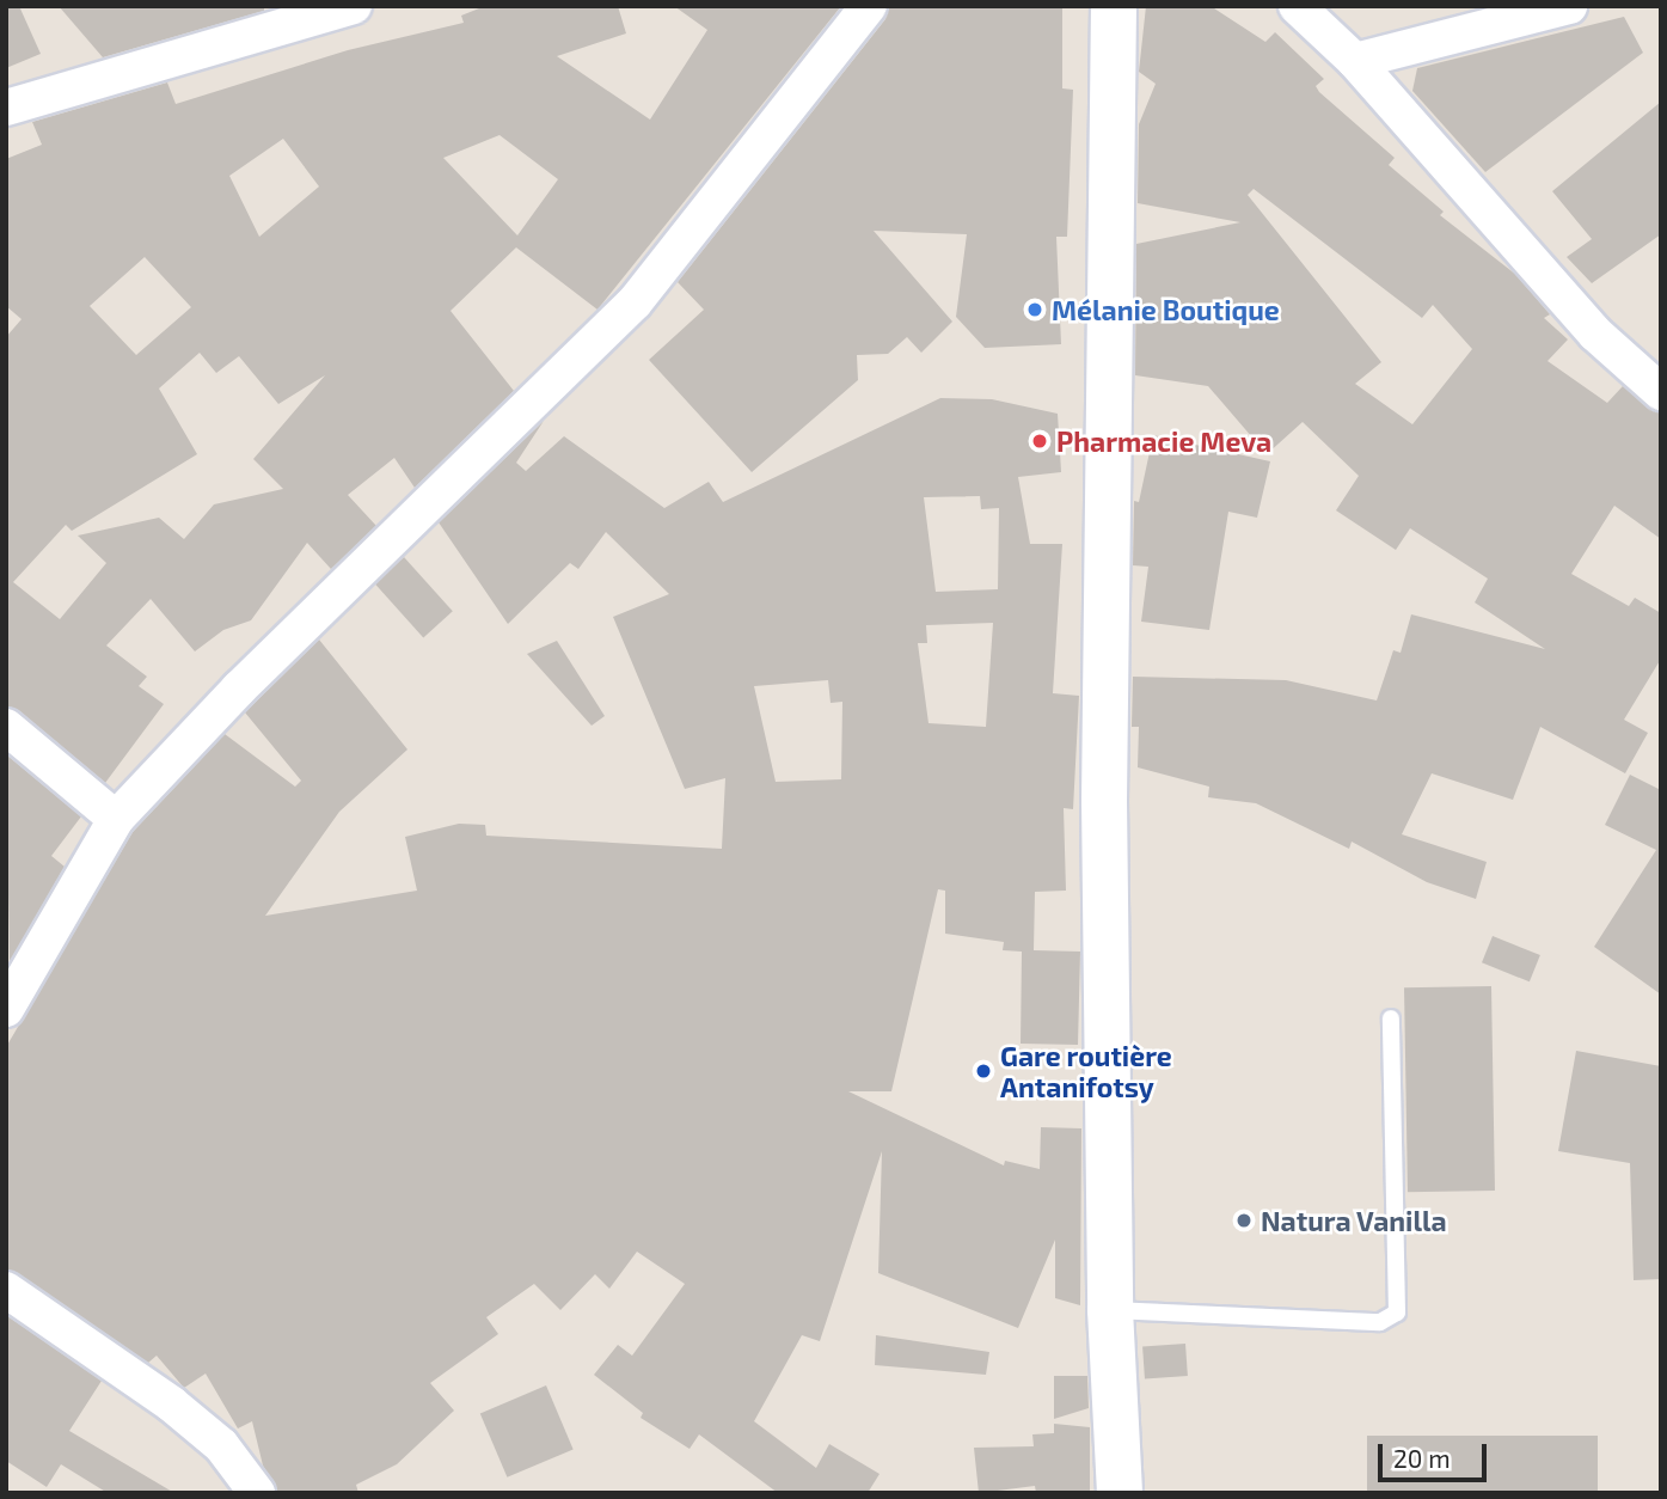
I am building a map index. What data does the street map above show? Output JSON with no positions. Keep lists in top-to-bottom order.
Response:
{
  "places": [
    "Mélanie Boutique",
    "Pharmacie Meva",
    "Gare routière Antanifotsy",
    "Natura Vanilla"
  ],
  "scale_bar": "20 m"
}
